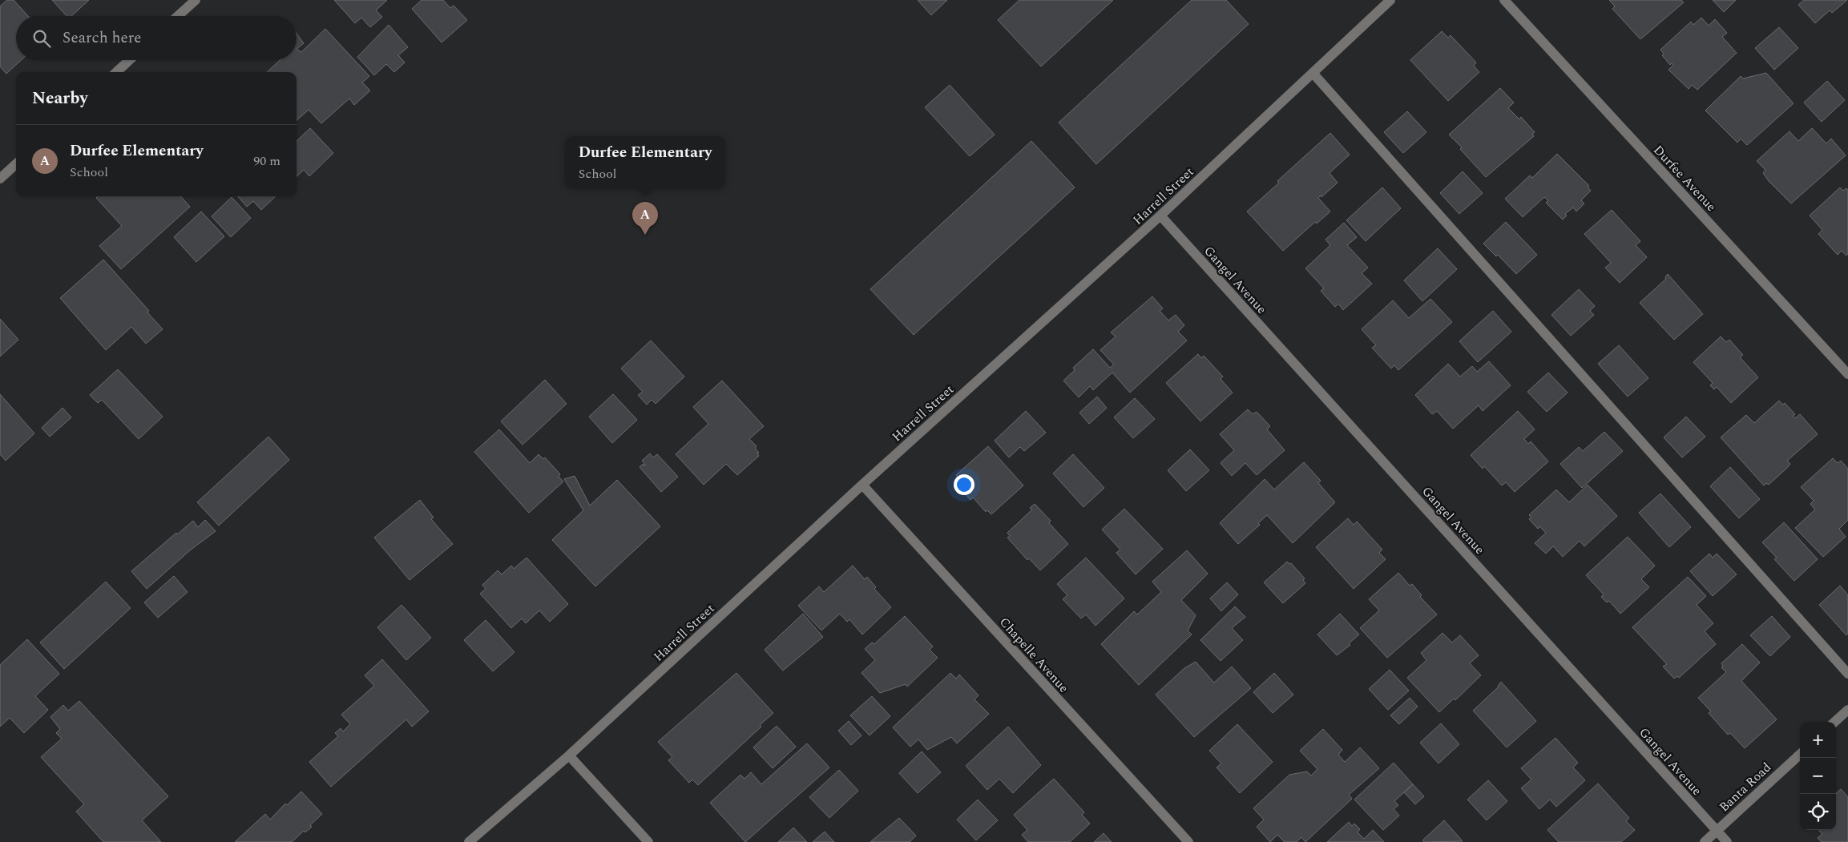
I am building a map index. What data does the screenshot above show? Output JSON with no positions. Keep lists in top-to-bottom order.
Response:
{
  "streets": {
    "street": [
      "Durfee Avenue",
      "Harrell Street",
      "Gangel Avenue",
      "Chapelle Avenue",
      "Banta Road"
    ]
  },
  "crossings": [
    ["Harrell Street", "Gangel Avenue"],
    ["Harrell Street", "Chapelle Avenue"],
    ["Gangel Avenue", "Banta Road"]
  ],
  "page": {
    "search": "Search here",
    "heading": "Nearby",
    "list": [
      {
        "mark": "A",
        "name": "Durfee Elementary",
        "note": "School",
        "value": "90 m"
      }
    ],
    "popup": ["Durfee Elementary", "School"],
    "pins": "A",
    "map_buttons": ["+", "−"]
  }
}
